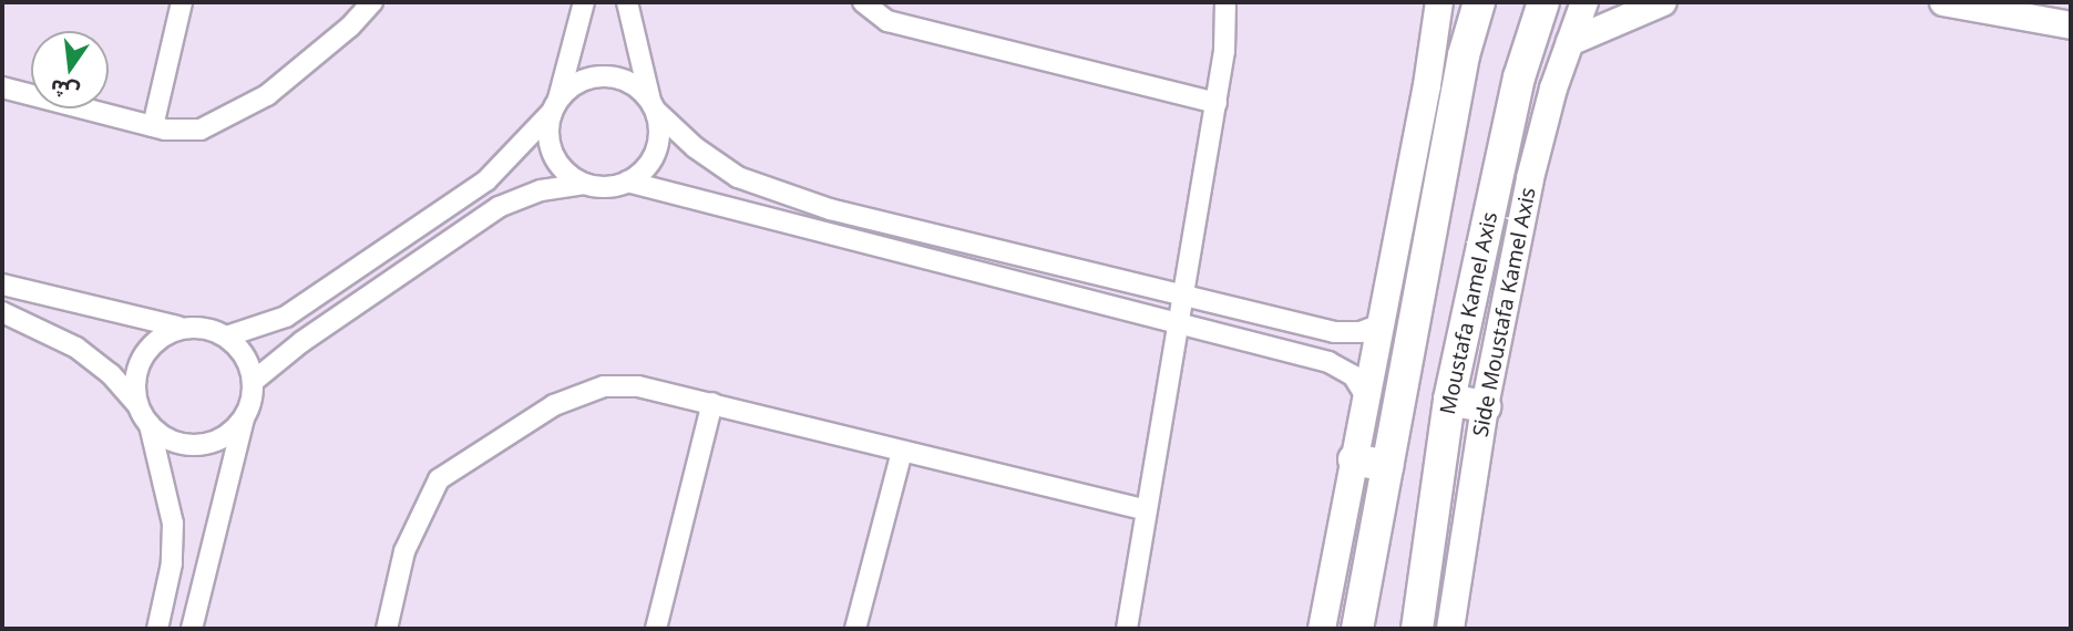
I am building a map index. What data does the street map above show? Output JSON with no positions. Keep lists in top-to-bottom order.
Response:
{
  "streets": {
    "main road": ["Moustafa Kamel Axis"],
    "street": ["Side Moustafa Kamel Axis"]
  },
  "north": "bottom"
}
